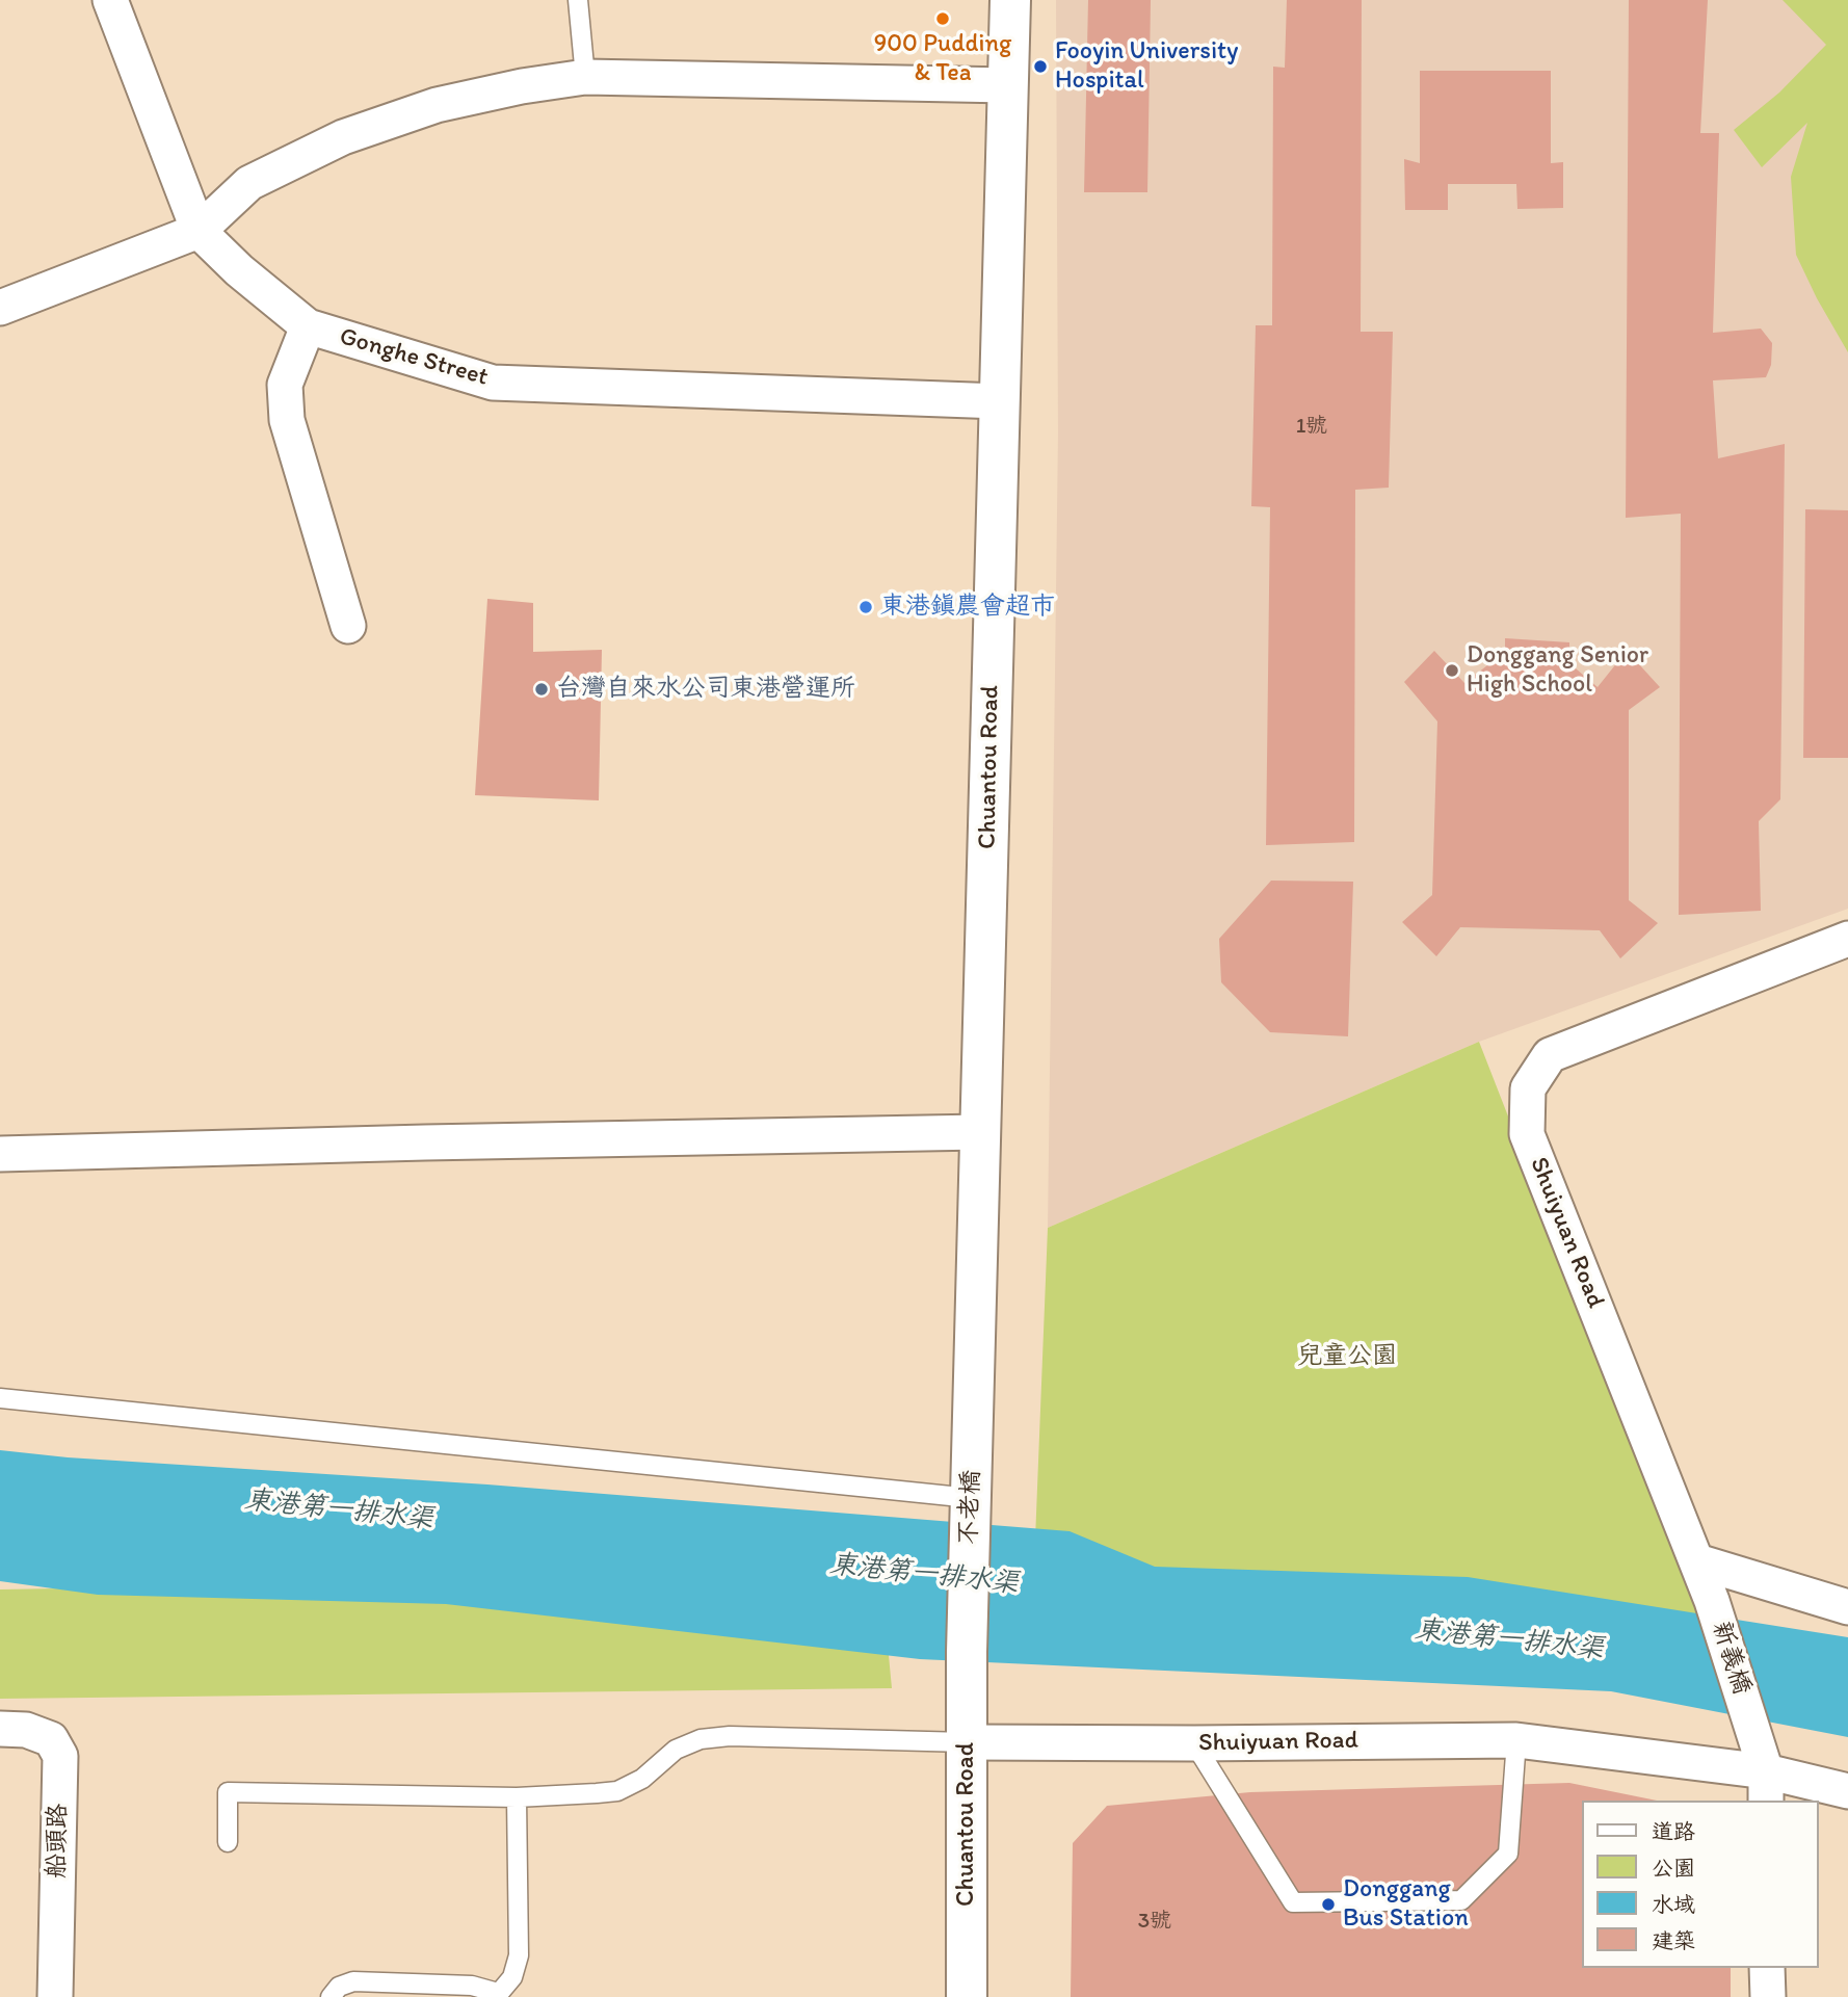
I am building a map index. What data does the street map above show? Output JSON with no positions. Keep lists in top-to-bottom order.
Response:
{
  "streets": {
    "main road": ["Chuantou Road", "不老橋"],
    "street": [
      "Gonghe Street",
      "Shuiyuan Road",
      "新義橋",
      "船頭路"
    ]
  },
  "crossings": [
    ["Gonghe Street", "Chuantou Road"],
    ["Chuantou Road", "Shuiyuan Road"],
    ["Chuantou Road", "不老橋"],
    ["Shuiyuan Road", "新義橋"]
  ],
  "water": ["東港第一排水渠"],
  "parks": ["兒童公園"],
  "places": [
    "900 Pudding & Tea",
    "Fooyin University Hospital",
    "東港鎮農會超市",
    "Donggang Senior High School",
    "台灣自來水公司東港營運所",
    "Donggang Bus Station"
  ],
  "house_numbers": ["1號", "3號"],
  "legend": [
    "道路",
    "公園",
    "水域",
    "建築"
  ]
}
